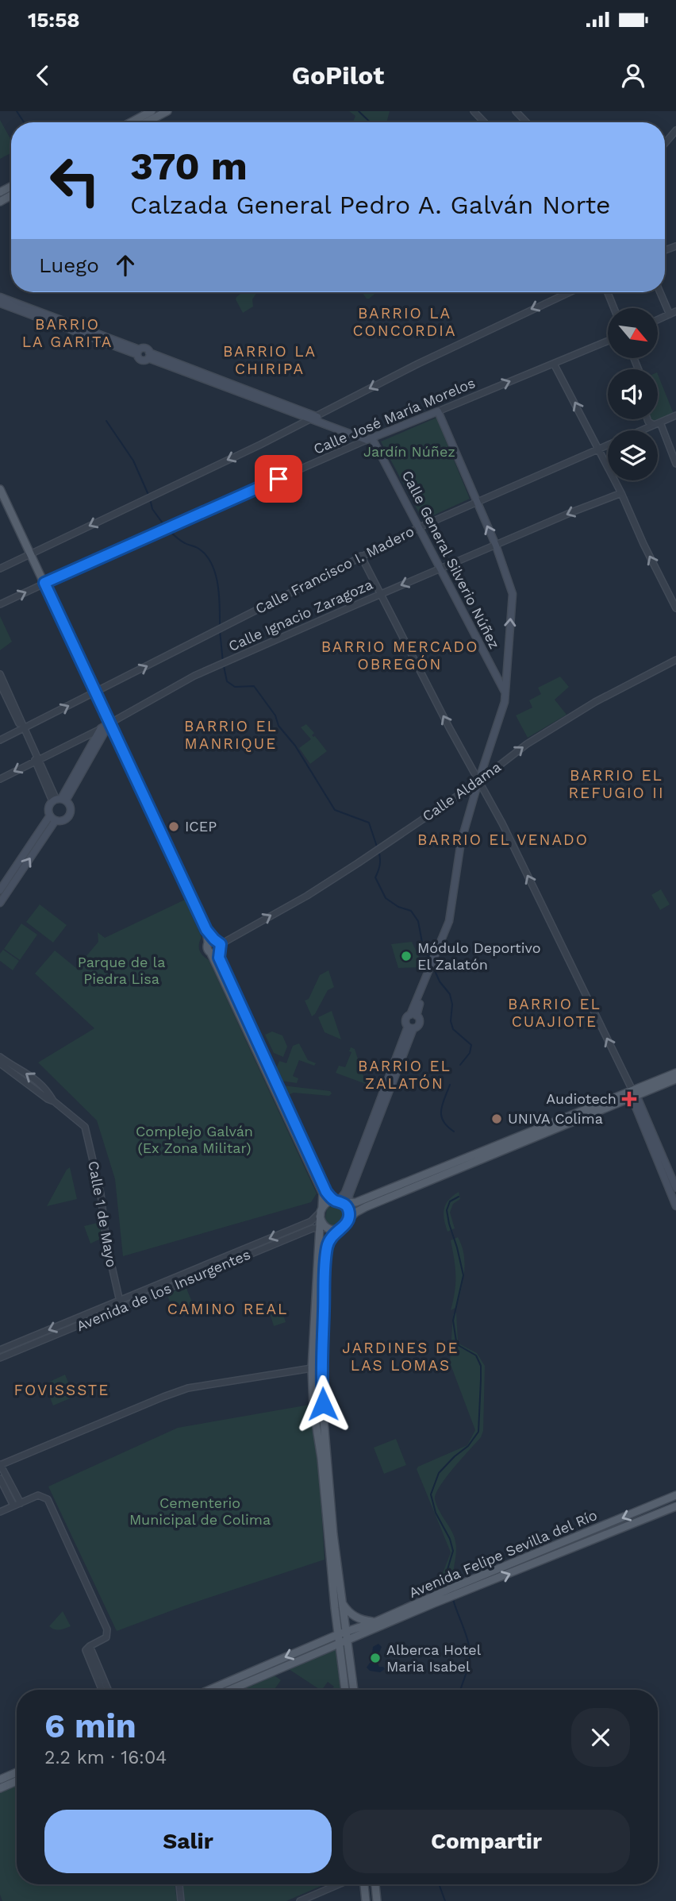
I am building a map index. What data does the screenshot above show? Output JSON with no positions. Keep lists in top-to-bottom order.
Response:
{
  "streets": {
    "main road": ["Calle José María Morelos", "Calle General Silverio Núñez", "Avenida Felipe Sevilla del Río"],
    "street": [
      "Calle Francisco I. Madero",
      "Calle Ignacio Zaragoza",
      "Calle Aldama",
      "Calle 1 de Mayo",
      "Avenida de los Insurgentes"
    ]
  },
  "crossings": [
    ["Calle José María Morelos", "Calle General Silverio Núñez"],
    ["Calle General Silverio Núñez", "Calle Francisco I. Madero"],
    ["Calle General Silverio Núñez", "Calle Ignacio Zaragoza"],
    ["Calle 1 de Mayo", "Avenida de los Insurgentes"]
  ],
  "one_way": ["Calle Francisco I. Madero", "Calle Ignacio Zaragoza", "Calle Aldama"],
  "districts": [
    "BARRIO LA CONCORDIA",
    "BARRIO LA GARITA",
    "BARRIO LA CHIRIPA",
    "BARRIO MERCADO OBREGÓN",
    "BARRIO EL MANRIQUE",
    "BARRIO EL REFUGIO II",
    "BARRIO EL VENADO",
    "BARRIO EL CUAJIOTE",
    "BARRIO EL ZALATÓN",
    "CAMINO REAL",
    "JARDINES DE LAS LOMAS",
    "FOVISSSTE"
  ],
  "parks": [
    "Jardín Núñez",
    "Parque de la Piedra Lisa",
    "Complejo Galván (Ex Zona Militar)",
    "Cementerio Municipal de Colima"
  ],
  "places": {
    "other": [
      "ICEP",
      "Módulo Deportivo El Zalatón",
      "UNIVA Colima",
      "Alberca Hotel Maria Isabel"
    ],
    "health": ["Audiotech"]
  },
  "north": "bottom right",
  "page": {
    "status": "15:58",
    "header": "GoPilot",
    "turn": ["370 m", "Calzada General Pedro A. Galván Norte"],
    "then": "Luego",
    "heading": ["6 min", "2.2 km · 16:04"],
    "buttons": ["Salir", "Compartir"]
  }
}
